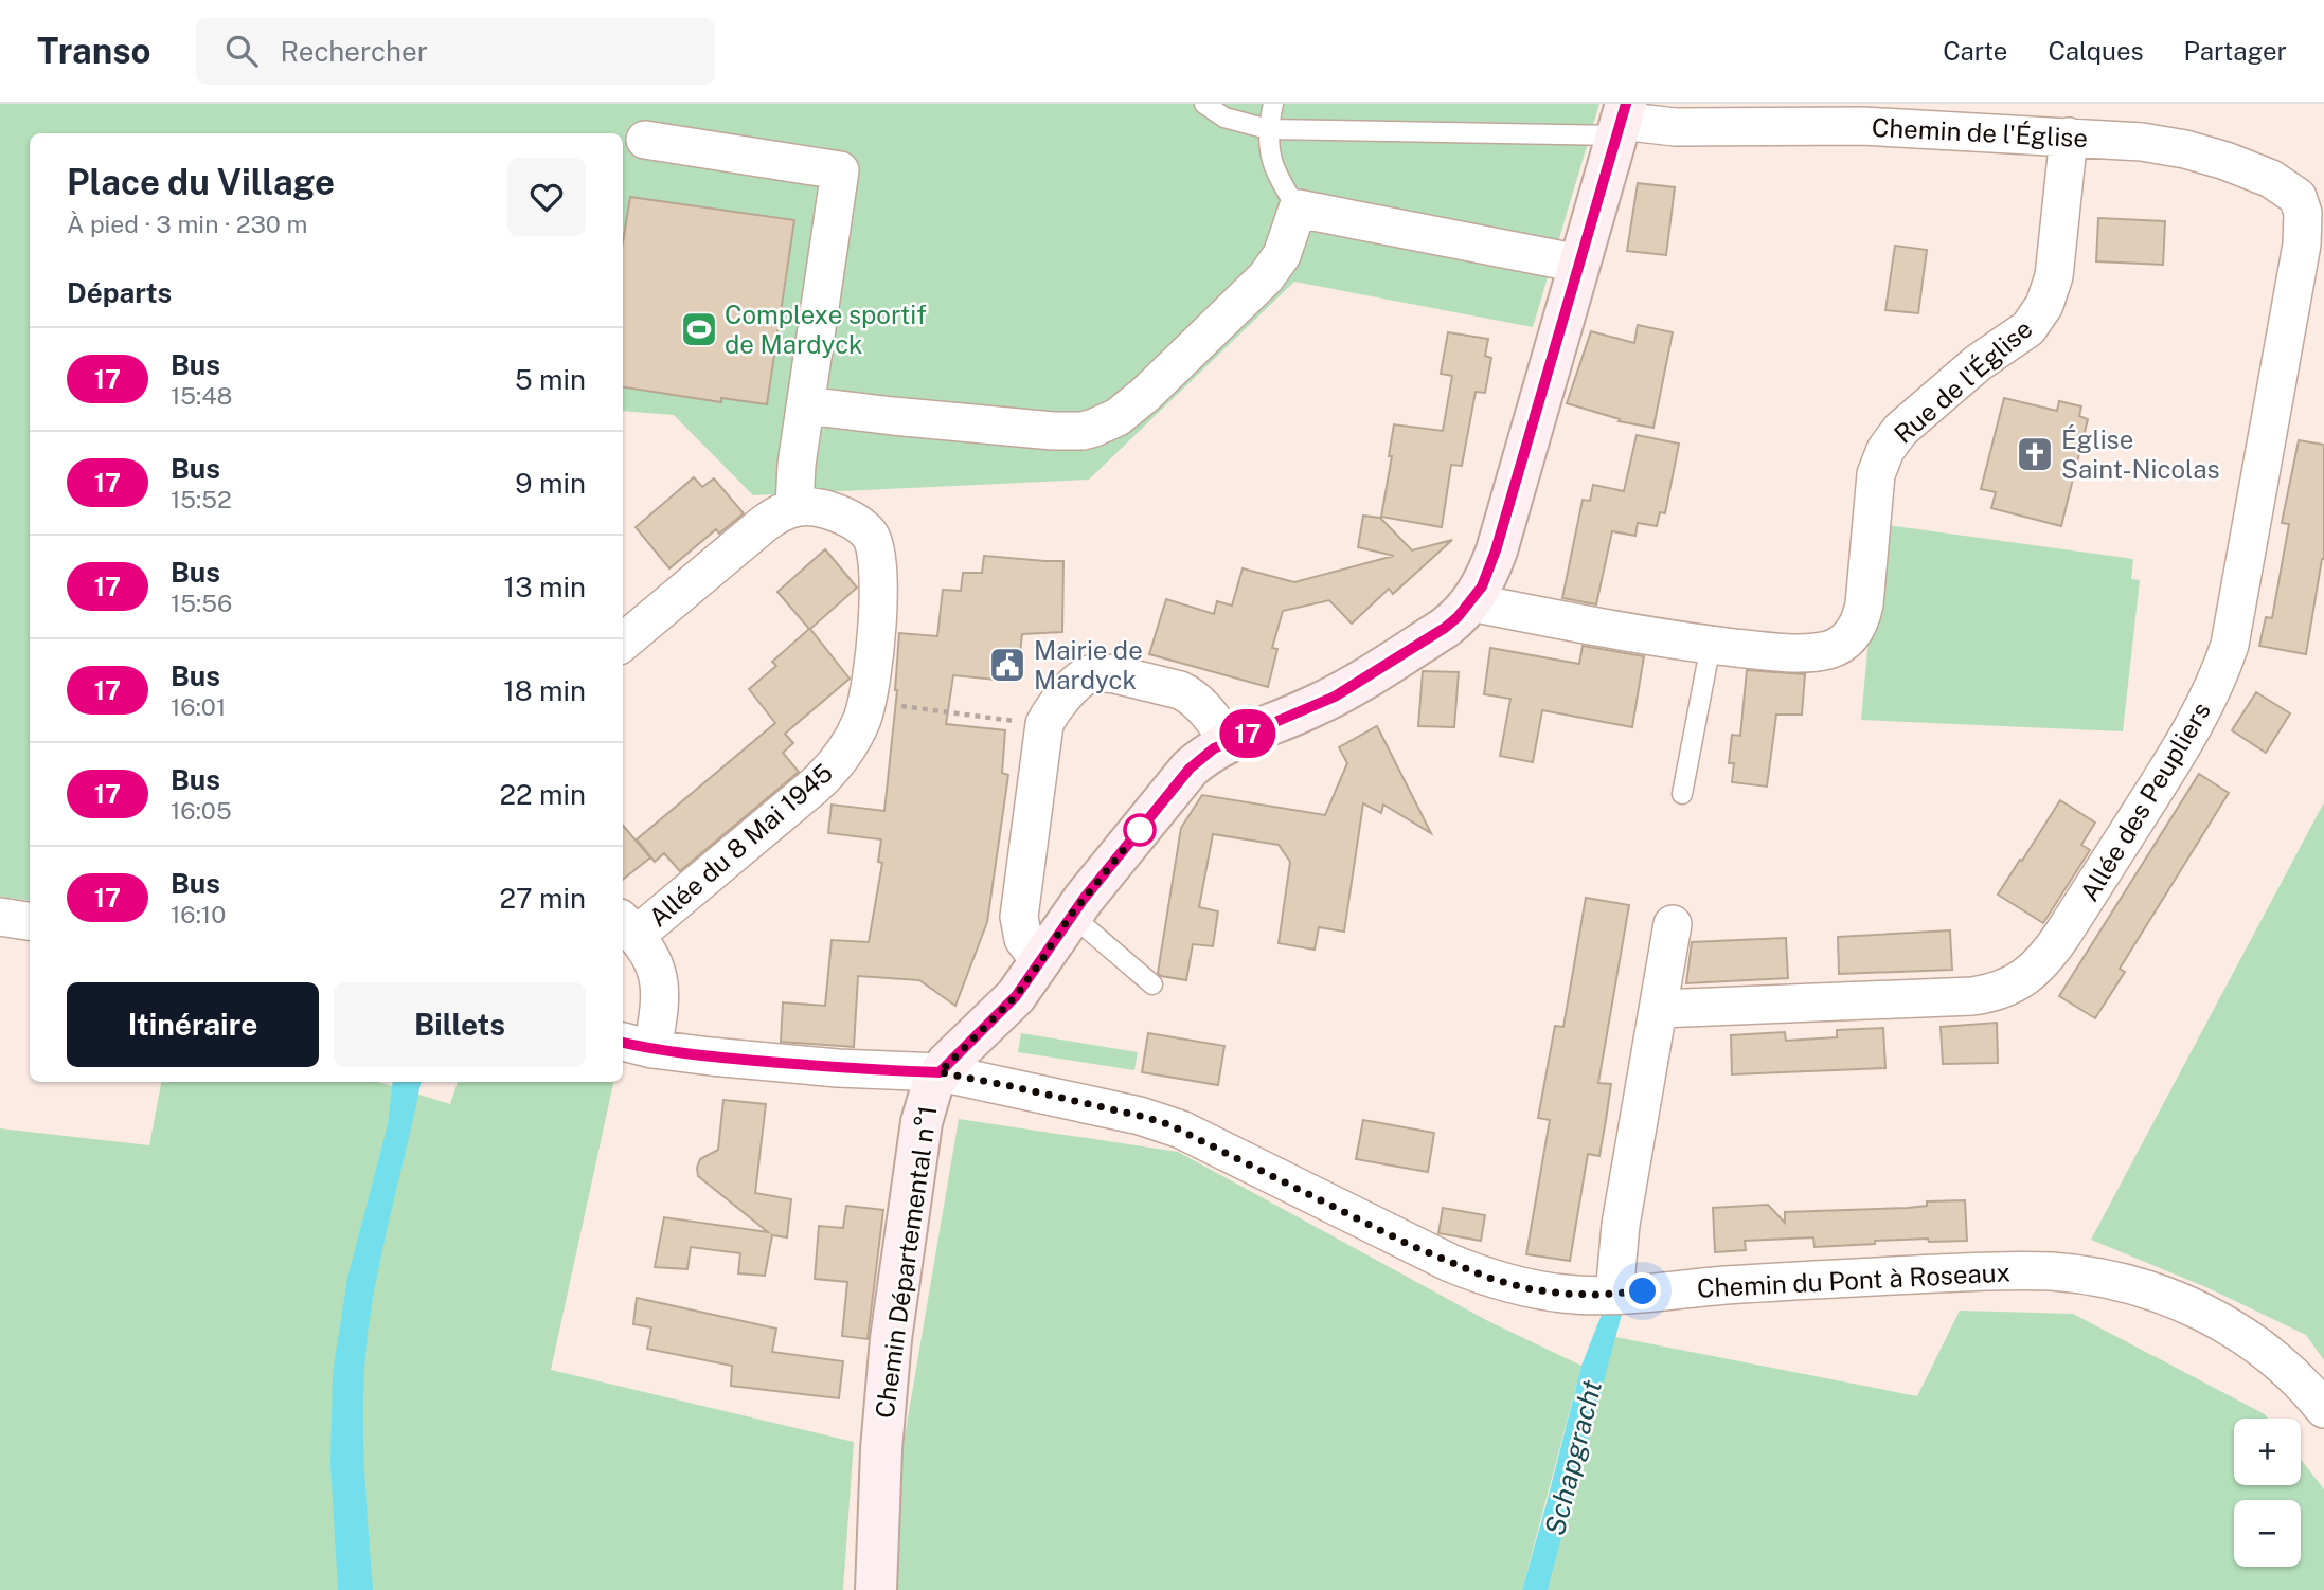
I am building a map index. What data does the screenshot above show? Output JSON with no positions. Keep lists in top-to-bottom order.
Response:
{
  "streets": {
    "street": [
      "Chemin de l'Église",
      "Rue de l'Église",
      "Allée des Peupliers",
      "Allée du 8 Mai 1945",
      "Chemin Départemental n°1",
      "Chemin du Pont à Roseaux"
    ]
  },
  "crossings": [
    ["Chemin de l'Église", "Rue de l'Église"],
    ["Chemin de l'Église", "Allée des Peupliers"],
    ["Chemin de l'Église", "Chemin Départemental n°1"],
    ["Rue de l'Église", "Chemin Départemental n°1"],
    ["Allée du 8 Mai 1945", "Chemin du Pont à Roseaux"],
    ["Chemin Départemental n°1", "Chemin du Pont à Roseaux"]
  ],
  "water": ["Schapgracht"],
  "places": {
    "sports": ["Complexe sportif de Mardyck"],
    "church": ["Église Saint-Nicolas"],
    "public building": ["Mairie de Mardyck"]
  },
  "lines": ["bus line 17"],
  "page": {
    "header": "Transo",
    "search": "Rechercher",
    "nav": ["Carte", "Calques", "Partager"],
    "on_map": "17",
    "heading": [
      ["Place du Village", "À pied · 3 min · 230 m"],
      "Départs"
    ],
    "list": [
      {
        "mark": "17",
        "name": "Bus",
        "note": "15:48",
        "value": "5 min"
      },
      {
        "mark": "17",
        "name": "Bus",
        "note": "15:52",
        "value": "9 min"
      },
      {
        "mark": "17",
        "name": "Bus",
        "note": "15:56",
        "value": "13 min"
      },
      {
        "mark": "17",
        "name": "Bus",
        "note": "16:01",
        "value": "18 min"
      },
      {
        "mark": "17",
        "name": "Bus",
        "note": "16:05",
        "value": "22 min"
      },
      {
        "mark": "17",
        "name": "Bus",
        "note": "16:10",
        "value": "27 min"
      }
    ],
    "buttons": ["Itinéraire", "Billets"],
    "map_buttons": ["+", "−"]
  }
}
